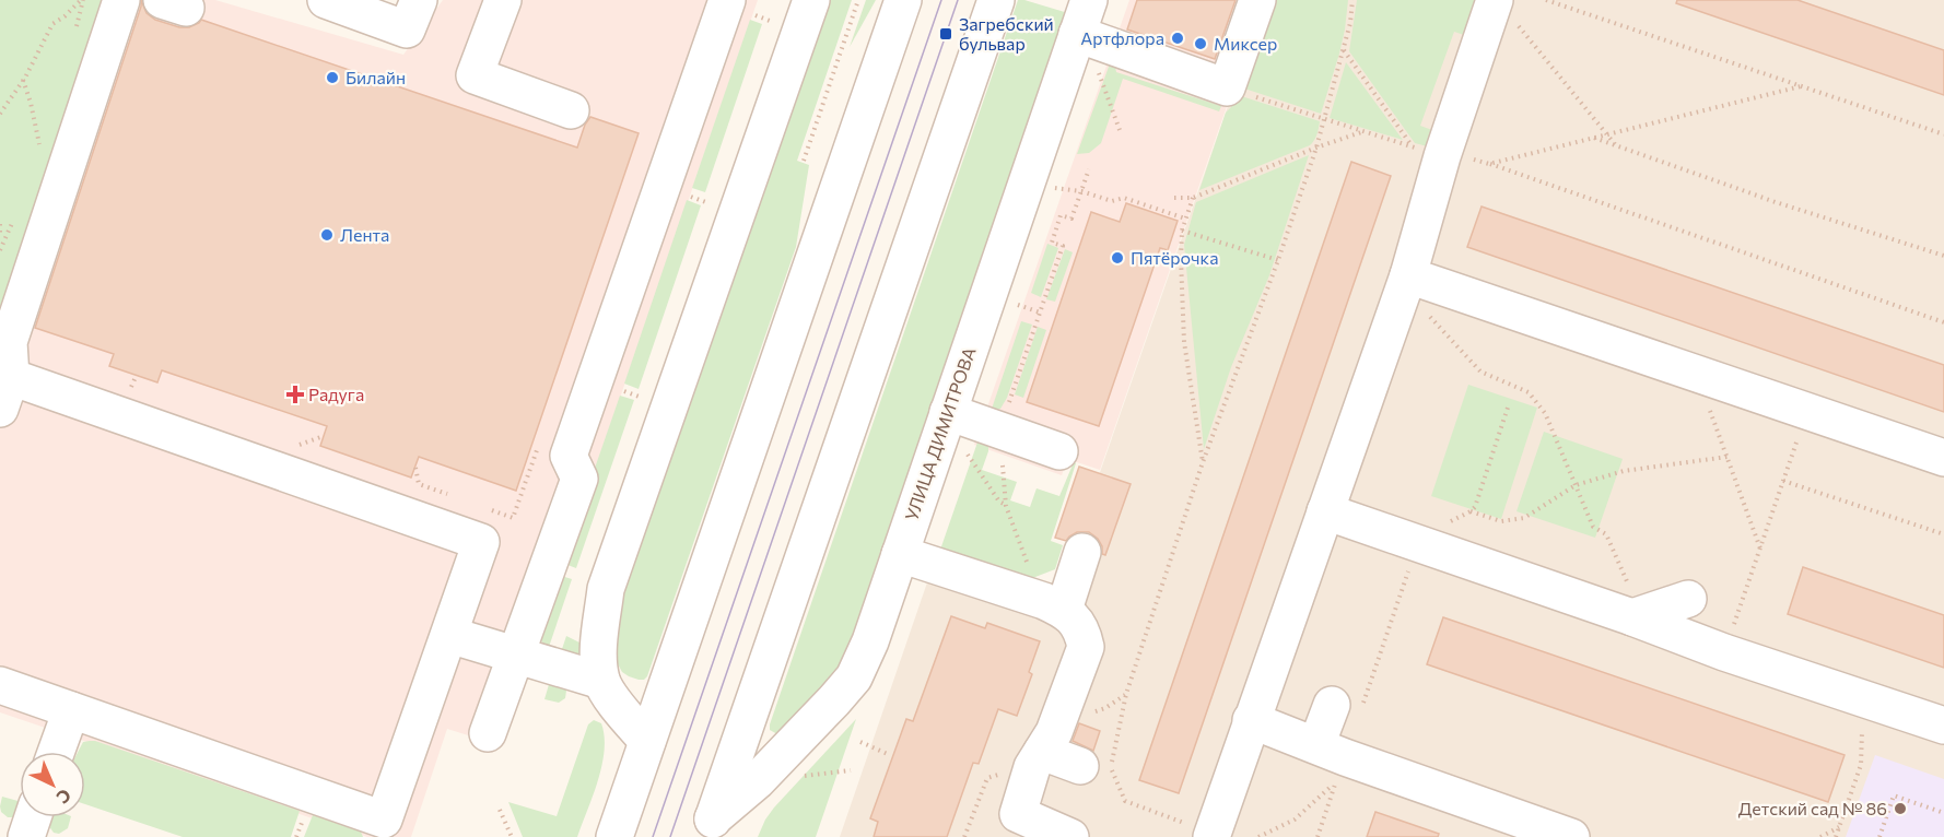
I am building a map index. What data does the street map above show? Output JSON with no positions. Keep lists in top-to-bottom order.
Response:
{
  "streets": {
    "street": ["УЛИЦА ДИМИТРОВА"]
  },
  "places": {
    "transit": ["Загребский бульвар"],
    "other": [
      "Артфлора",
      "Миксер",
      "Билайн",
      "Лента",
      "Пятёрочка",
      "Детский сад № 86"
    ],
    "health": ["Радуга"]
  },
  "north": "bottom right"
}
